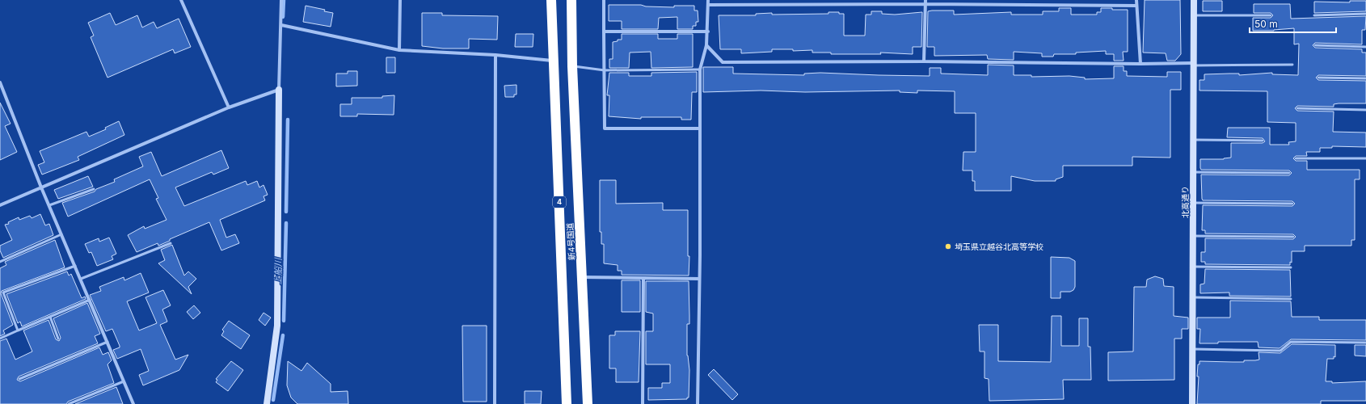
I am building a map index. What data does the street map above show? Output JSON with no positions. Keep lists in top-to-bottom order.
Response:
{
  "streets": {
    "highway": ["4", "新4号国道"],
    "street": ["北高通り"]
  },
  "water": ["上船川"],
  "places": ["埼玉県立越谷北高等学校"],
  "scale_bar": "50 m"
}
